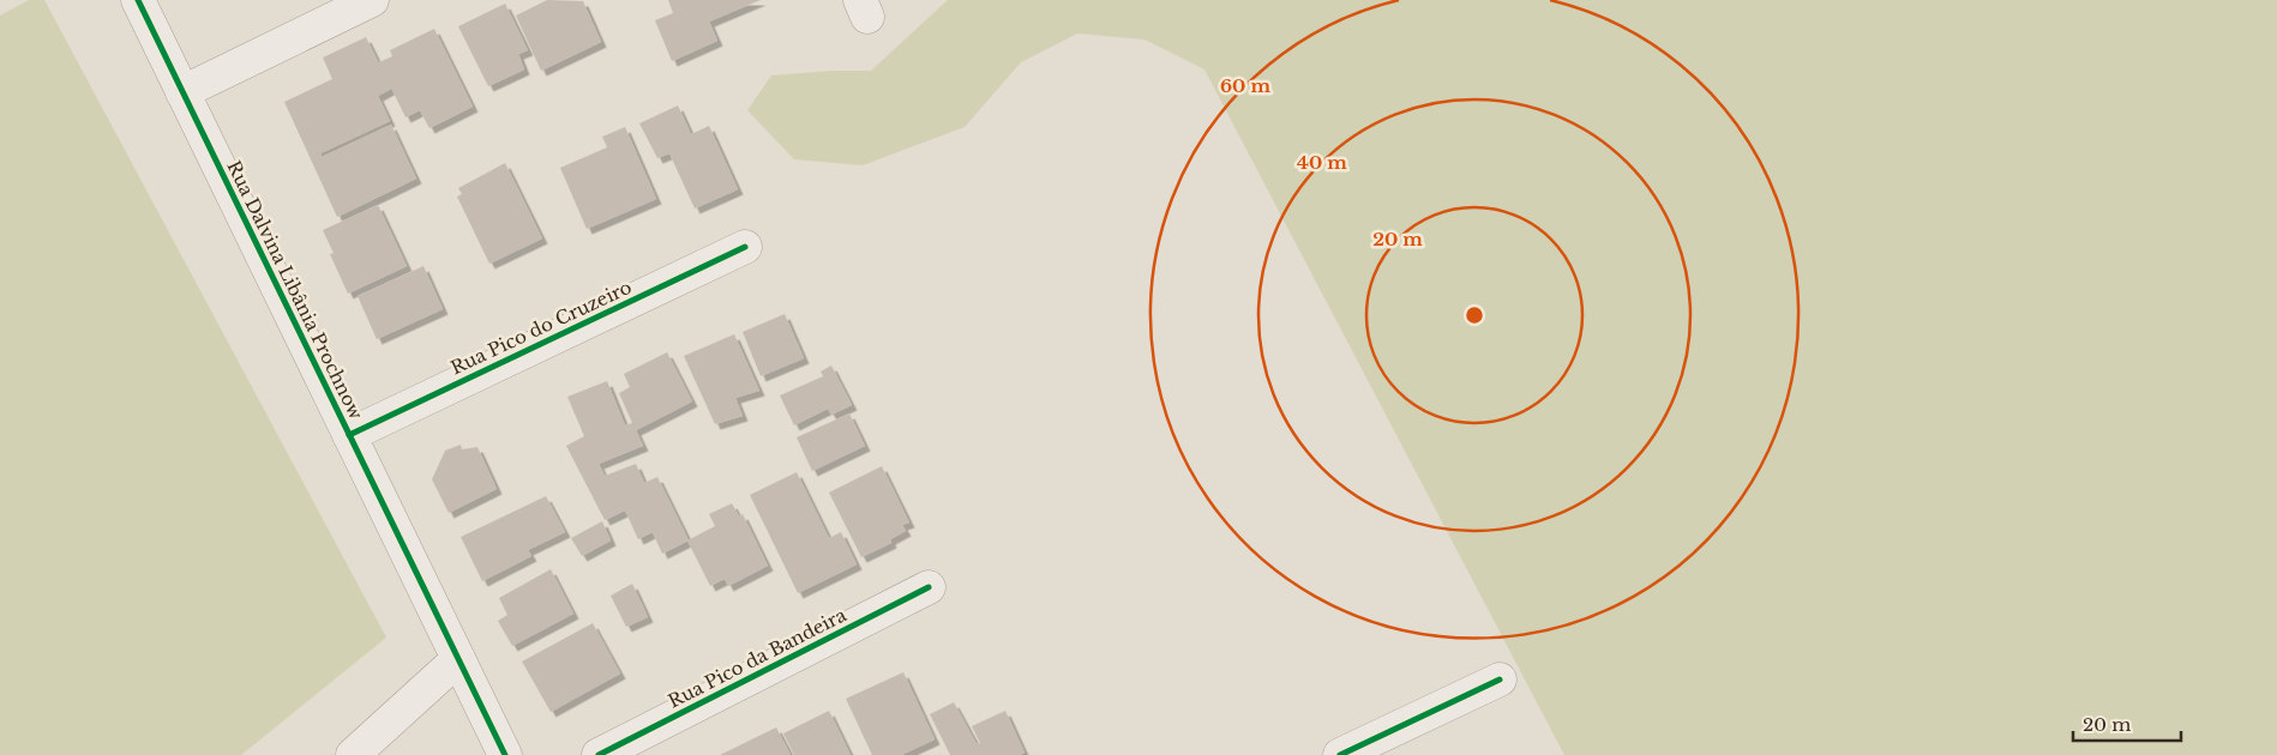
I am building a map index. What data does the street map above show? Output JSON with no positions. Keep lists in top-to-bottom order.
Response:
{
  "streets": {
    "street": ["Rua Dalvina Libânia Prochnow", "Rua Pico do Cruzeiro", "Rua Pico da Bandeira"]
  },
  "crossings": [
    ["Rua Dalvina Libânia Prochnow", "Rua Pico do Cruzeiro"]
  ],
  "scale_bar": "20 m",
  "rings": ["60 m", "40 m", "20 m"]
}
